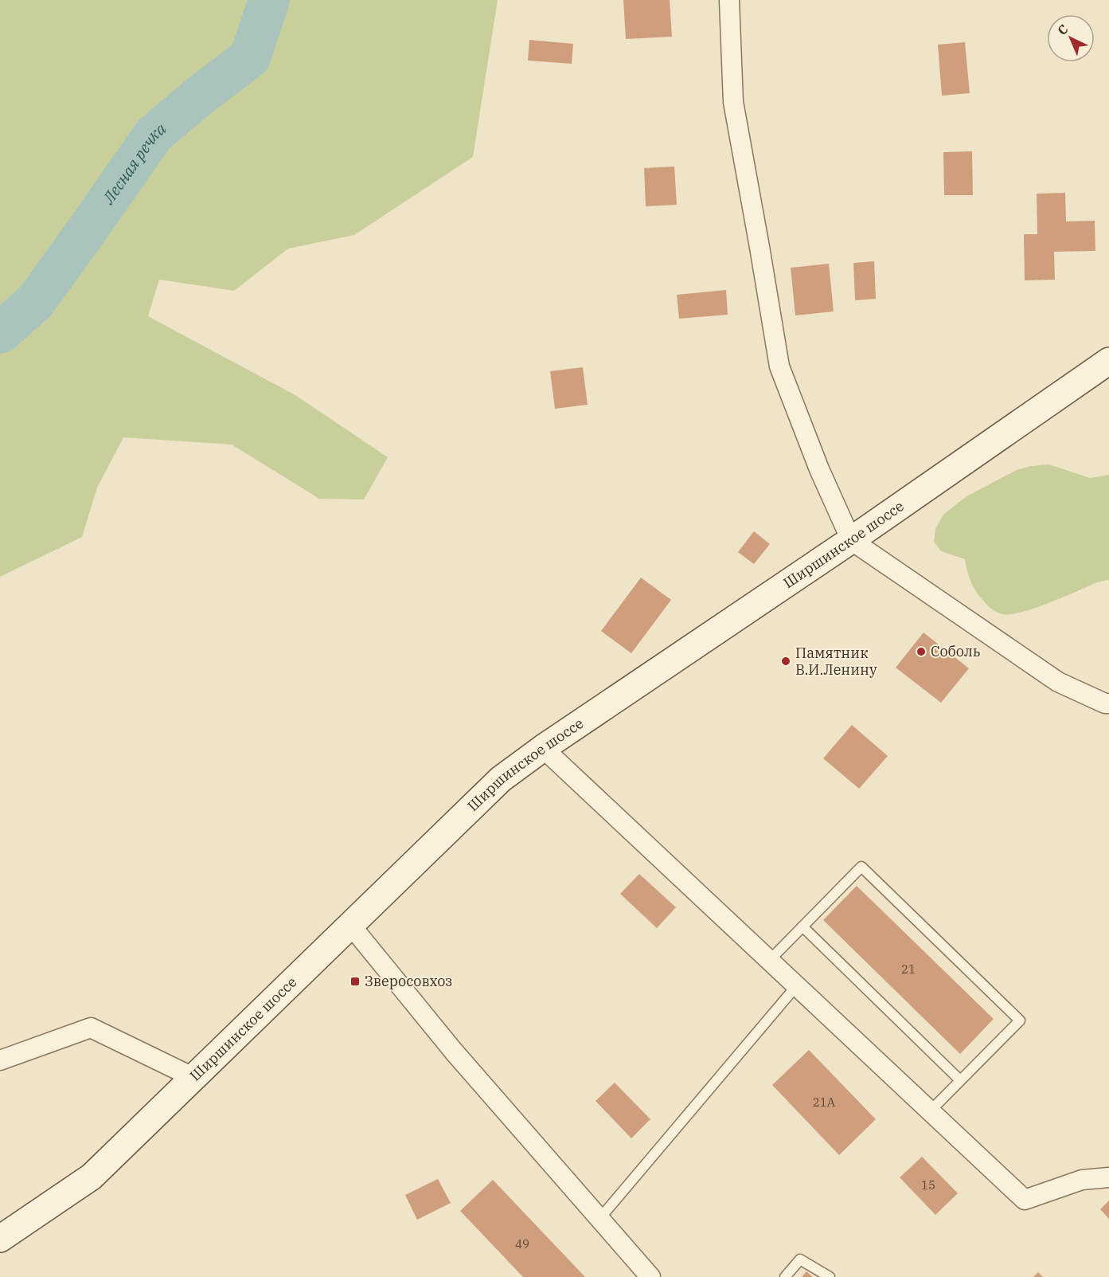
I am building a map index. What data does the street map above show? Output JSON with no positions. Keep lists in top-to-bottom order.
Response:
{
  "streets": {
    "main road": ["Ширшинское шоссе"]
  },
  "water": ["Лесная речка"],
  "places": {
    "other": ["Соболь", "Памятник В.И.Ленину"],
    "transit": ["Зверосовхоз"]
  },
  "house_numbers": [
    "21",
    "21А",
    "15",
    "49"
  ],
  "north": "top left"
}
